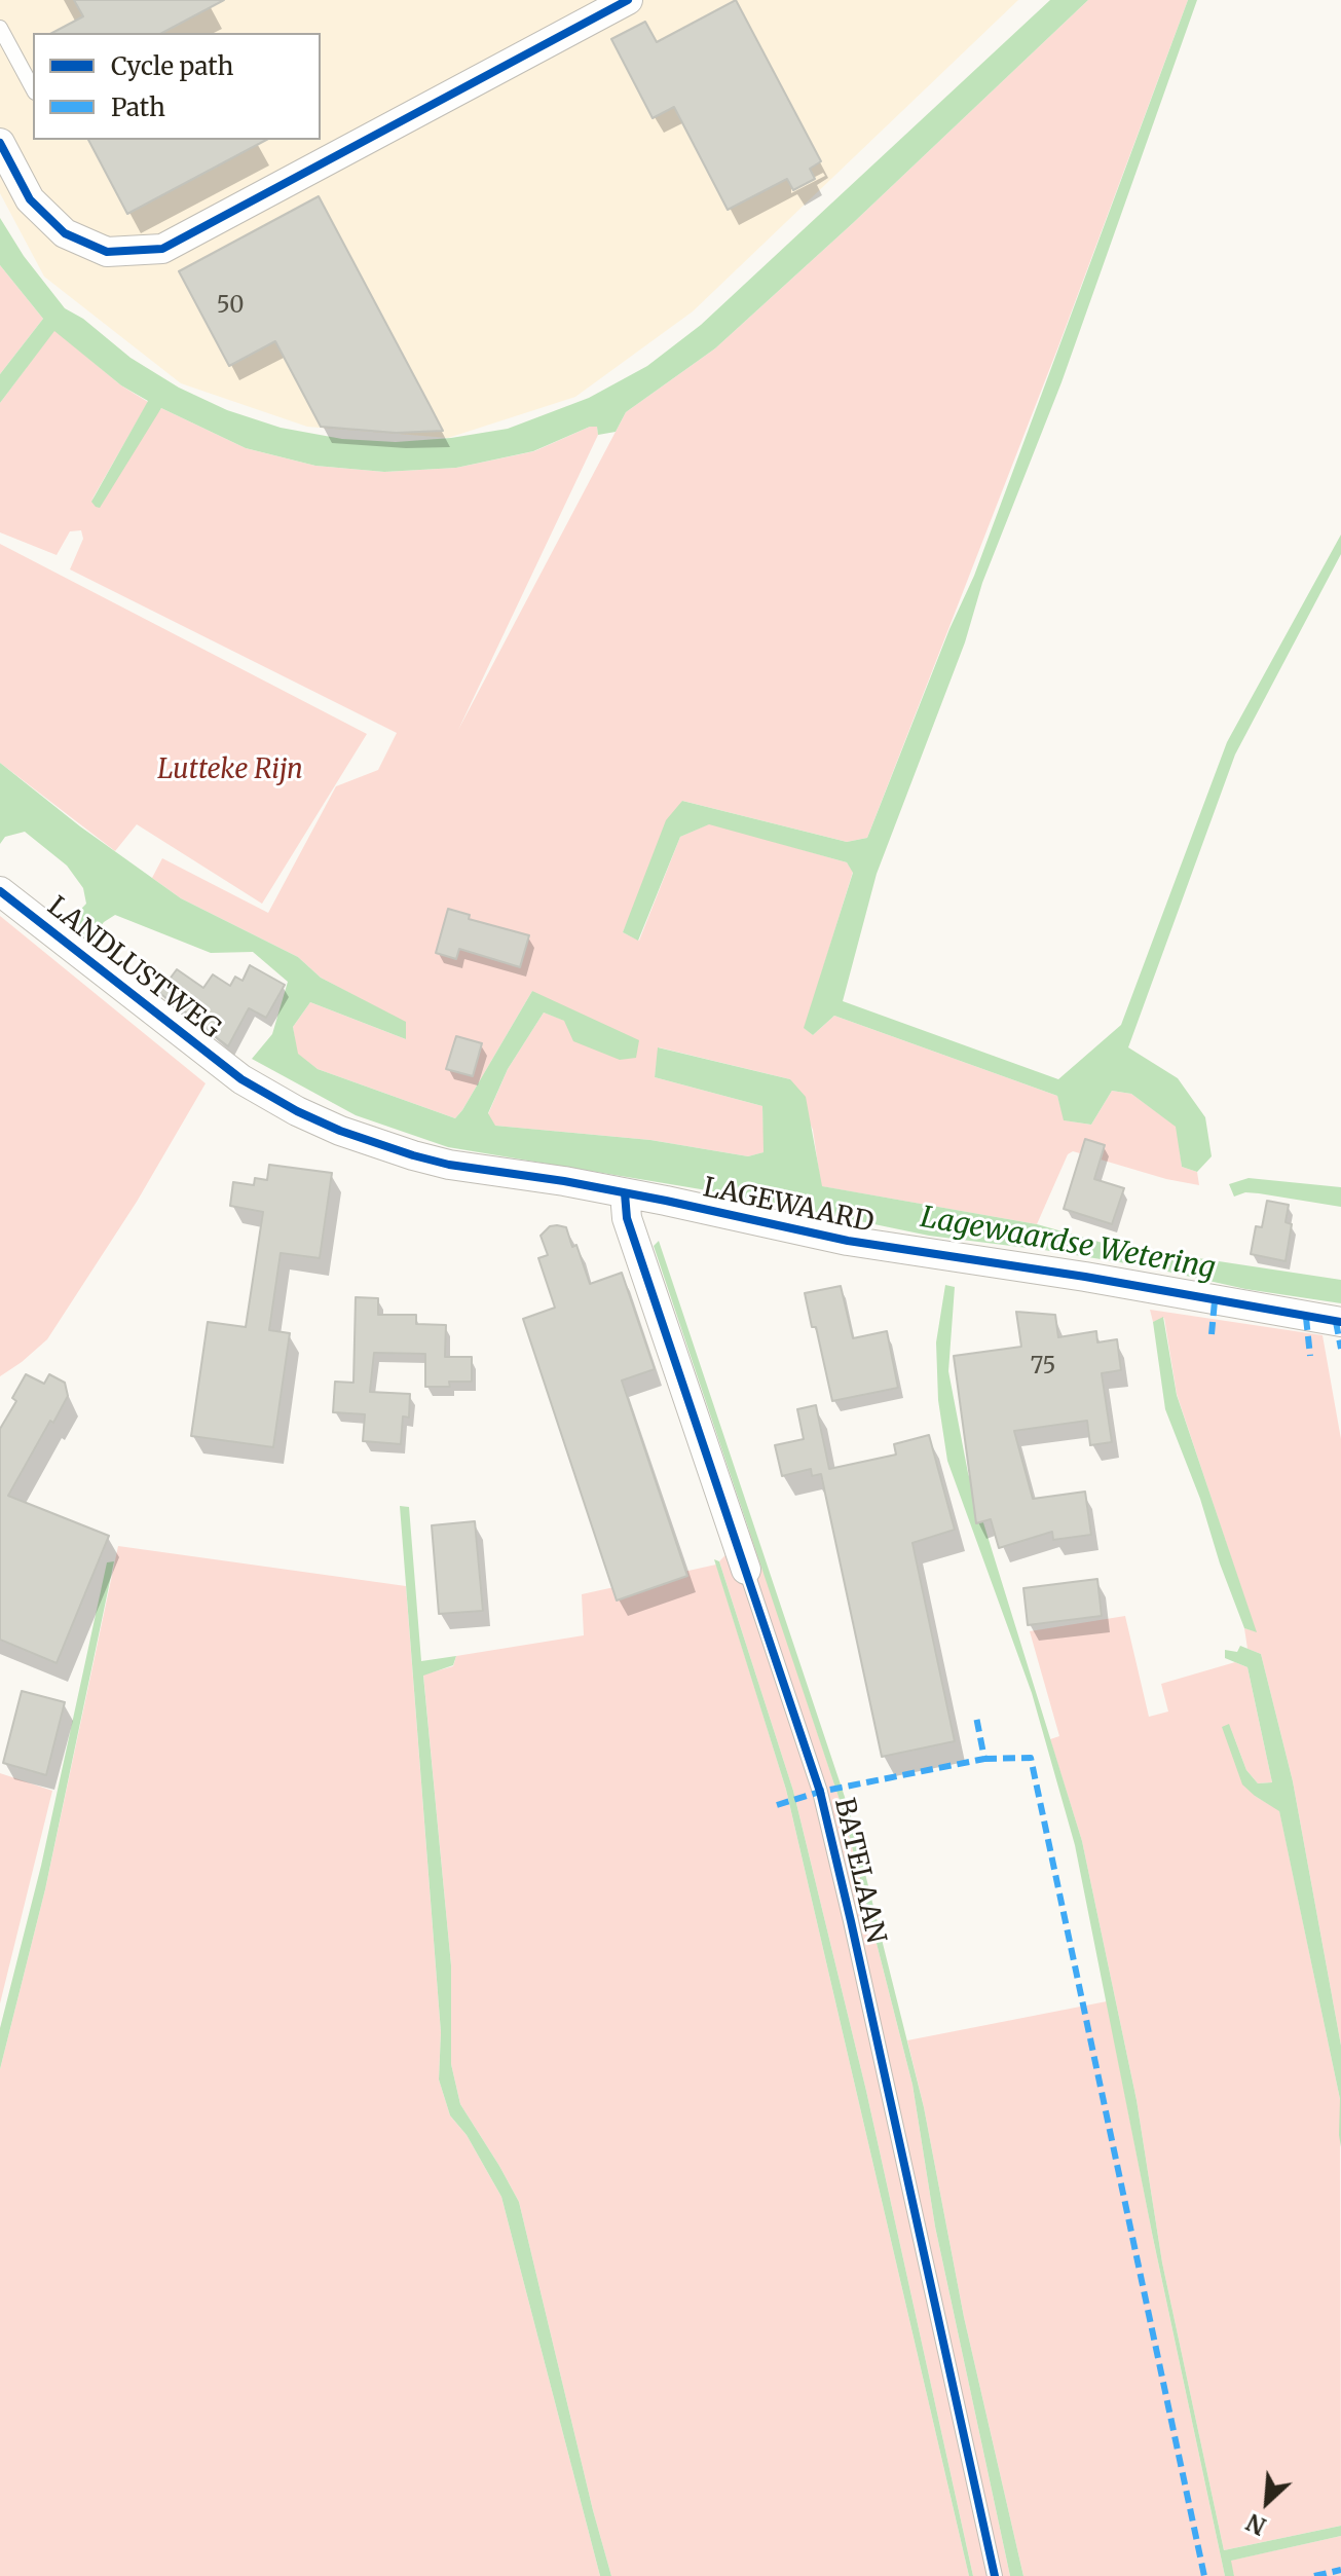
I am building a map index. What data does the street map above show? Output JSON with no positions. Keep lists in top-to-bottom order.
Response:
{
  "streets": {
    "street": ["LANDLUSTWEG", "LAGEWAARD", "BATELAAN"]
  },
  "crossings": [
    ["LANDLUSTWEG", "LAGEWAARD"],
    ["LAGEWAARD", "BATELAAN"]
  ],
  "water": ["Lagewaardse Wetering"],
  "parks": ["Lutteke Rijn"],
  "house_numbers": ["50", "75"],
  "legend": ["Cycle path", "Path"],
  "north": "bottom left"
}
